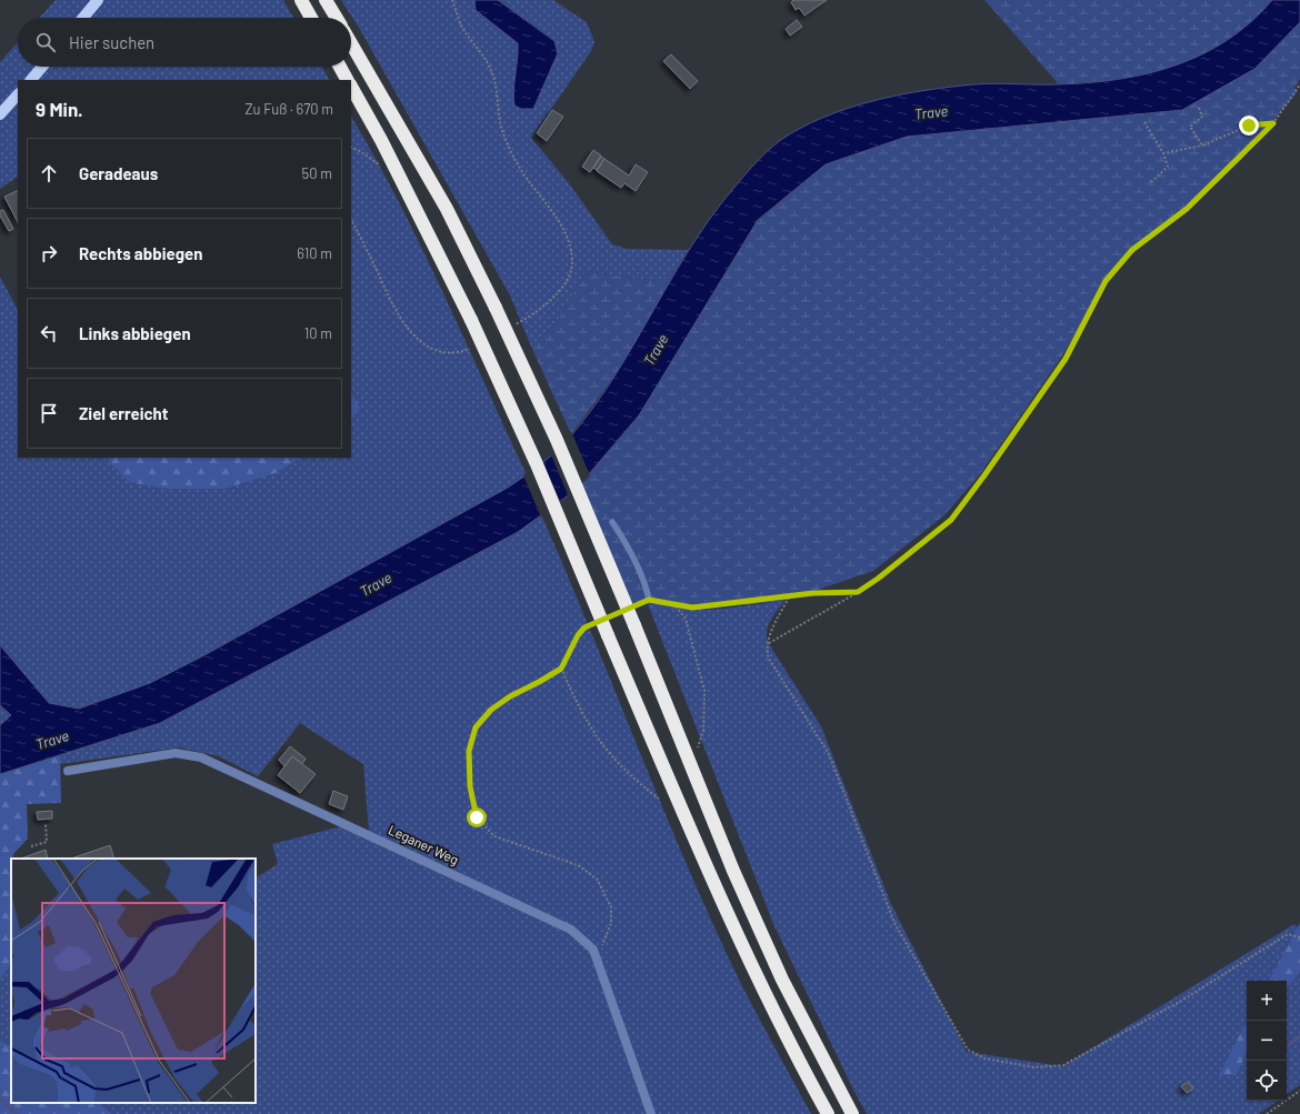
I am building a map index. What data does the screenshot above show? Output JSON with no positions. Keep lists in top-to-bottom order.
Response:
{
  "streets": {
    "street": ["Leganer Weg"]
  },
  "water": ["Trave"],
  "page": {
    "search": "Hier suchen",
    "heading": ["9 Min.", "Zu Fuß · 670 m"],
    "list": [
      ["Geradeaus", "50 m"],
      ["Rechts abbiegen", "610 m"],
      ["Links abbiegen", "10 m"],
      "Ziel erreicht"
    ],
    "map_buttons": ["+", "−"]
  }
}
